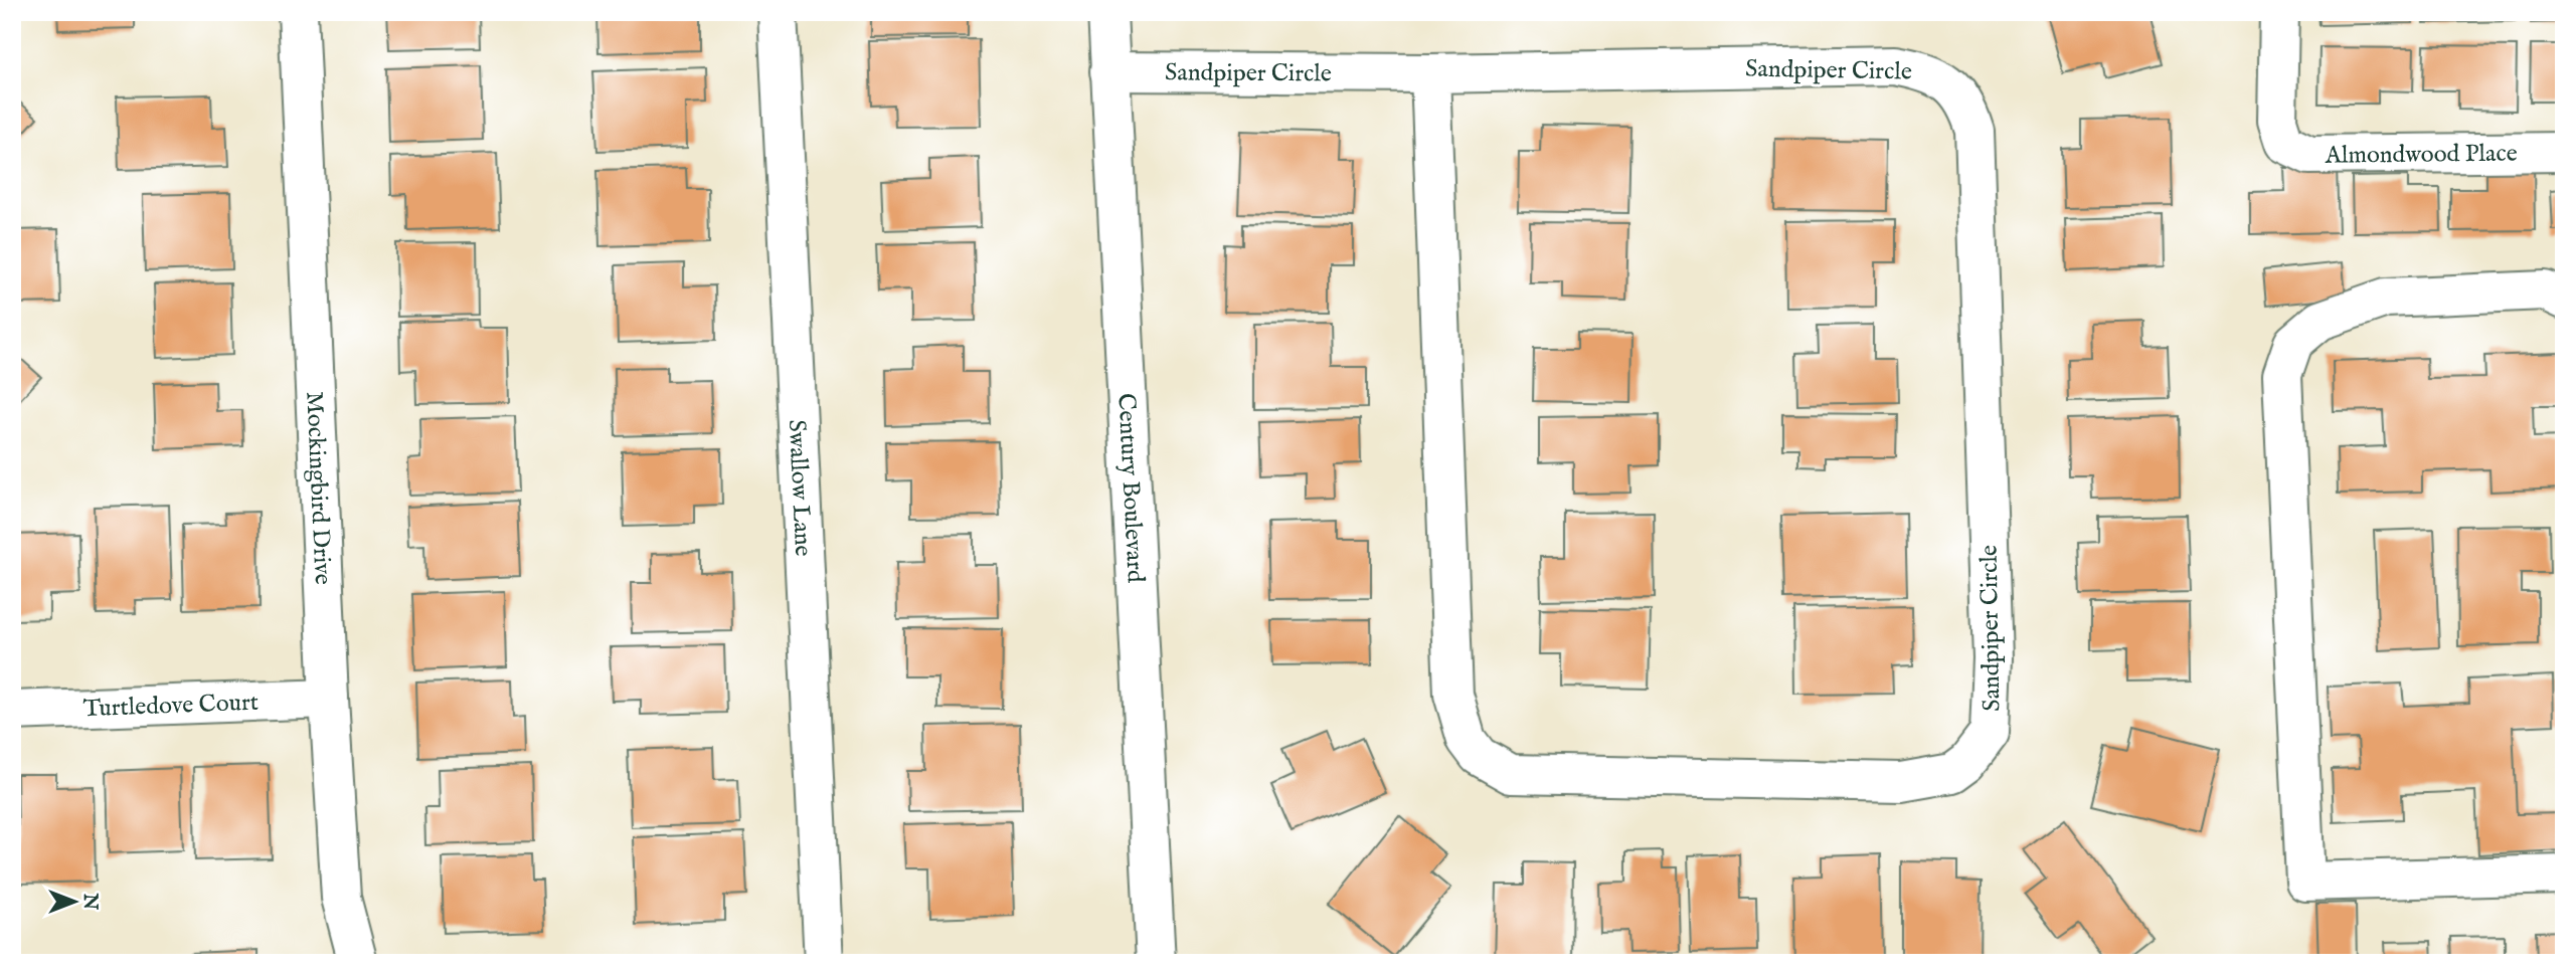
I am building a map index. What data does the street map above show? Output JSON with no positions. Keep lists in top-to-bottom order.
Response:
{
  "streets": {
    "street": [
      "Sandpiper Circle",
      "Almondwood Place",
      "Swallow Lane",
      "Century Boulevard",
      "Mockingbird Drive",
      "Turtledove Court"
    ]
  },
  "crossings": [
    ["Sandpiper Circle", "Century Boulevard"],
    ["Mockingbird Drive", "Turtledove Court"]
  ],
  "north": "right"
}
